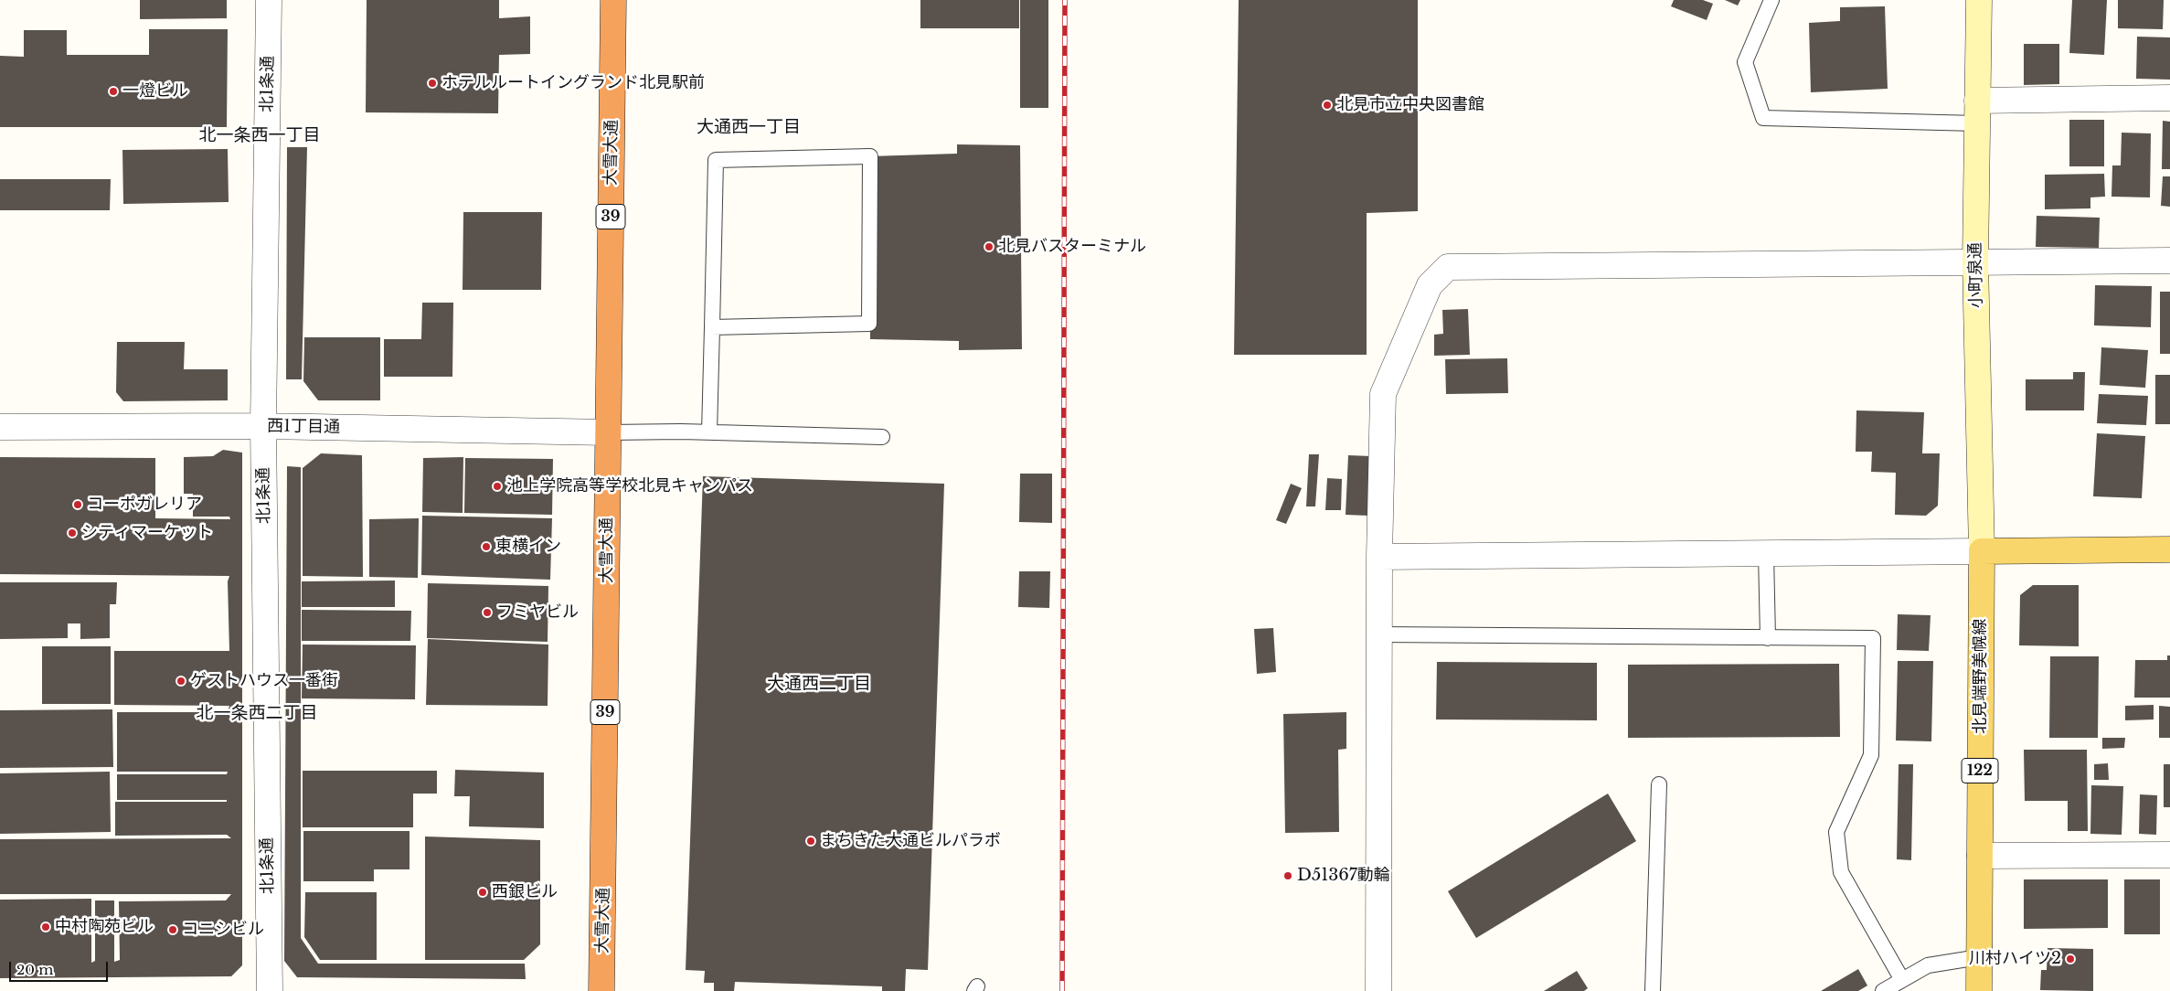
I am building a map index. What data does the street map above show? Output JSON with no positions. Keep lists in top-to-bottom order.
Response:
{
  "streets": {
    "highway": ["大雪大通", "39"],
    "main road": ["北見端野美幌線", "122"],
    "street": ["北1条通", "小町泉通", "西1丁目通"]
  },
  "crossings": [
    ["北1条通", "西1丁目通"],
    ["大雪大通", "西1丁目通"],
    ["小町泉通", "北見端野美幌線"]
  ],
  "districts": [
    "大通西一丁目",
    "北一条西一丁目",
    "大通西二丁目",
    "北一条西二丁目"
  ],
  "places": [
    "ホテルルートイングランド北見駅前",
    "一燈ビル",
    "北見市立中央図書館",
    "北見バスターミナル",
    "池上学院高等学校北見キャンパス",
    "コーポガレリア",
    "シティマーケット",
    "東横イン",
    "フミヤビル",
    "ゲストハウス一番街",
    "まちきた大通ビルパラボ",
    "D51367動輪",
    "西銀ビル",
    "中村陶苑ビル",
    "コニシビル",
    "川村ハイツ2"
  ],
  "scale_bar": "20 m"
}
